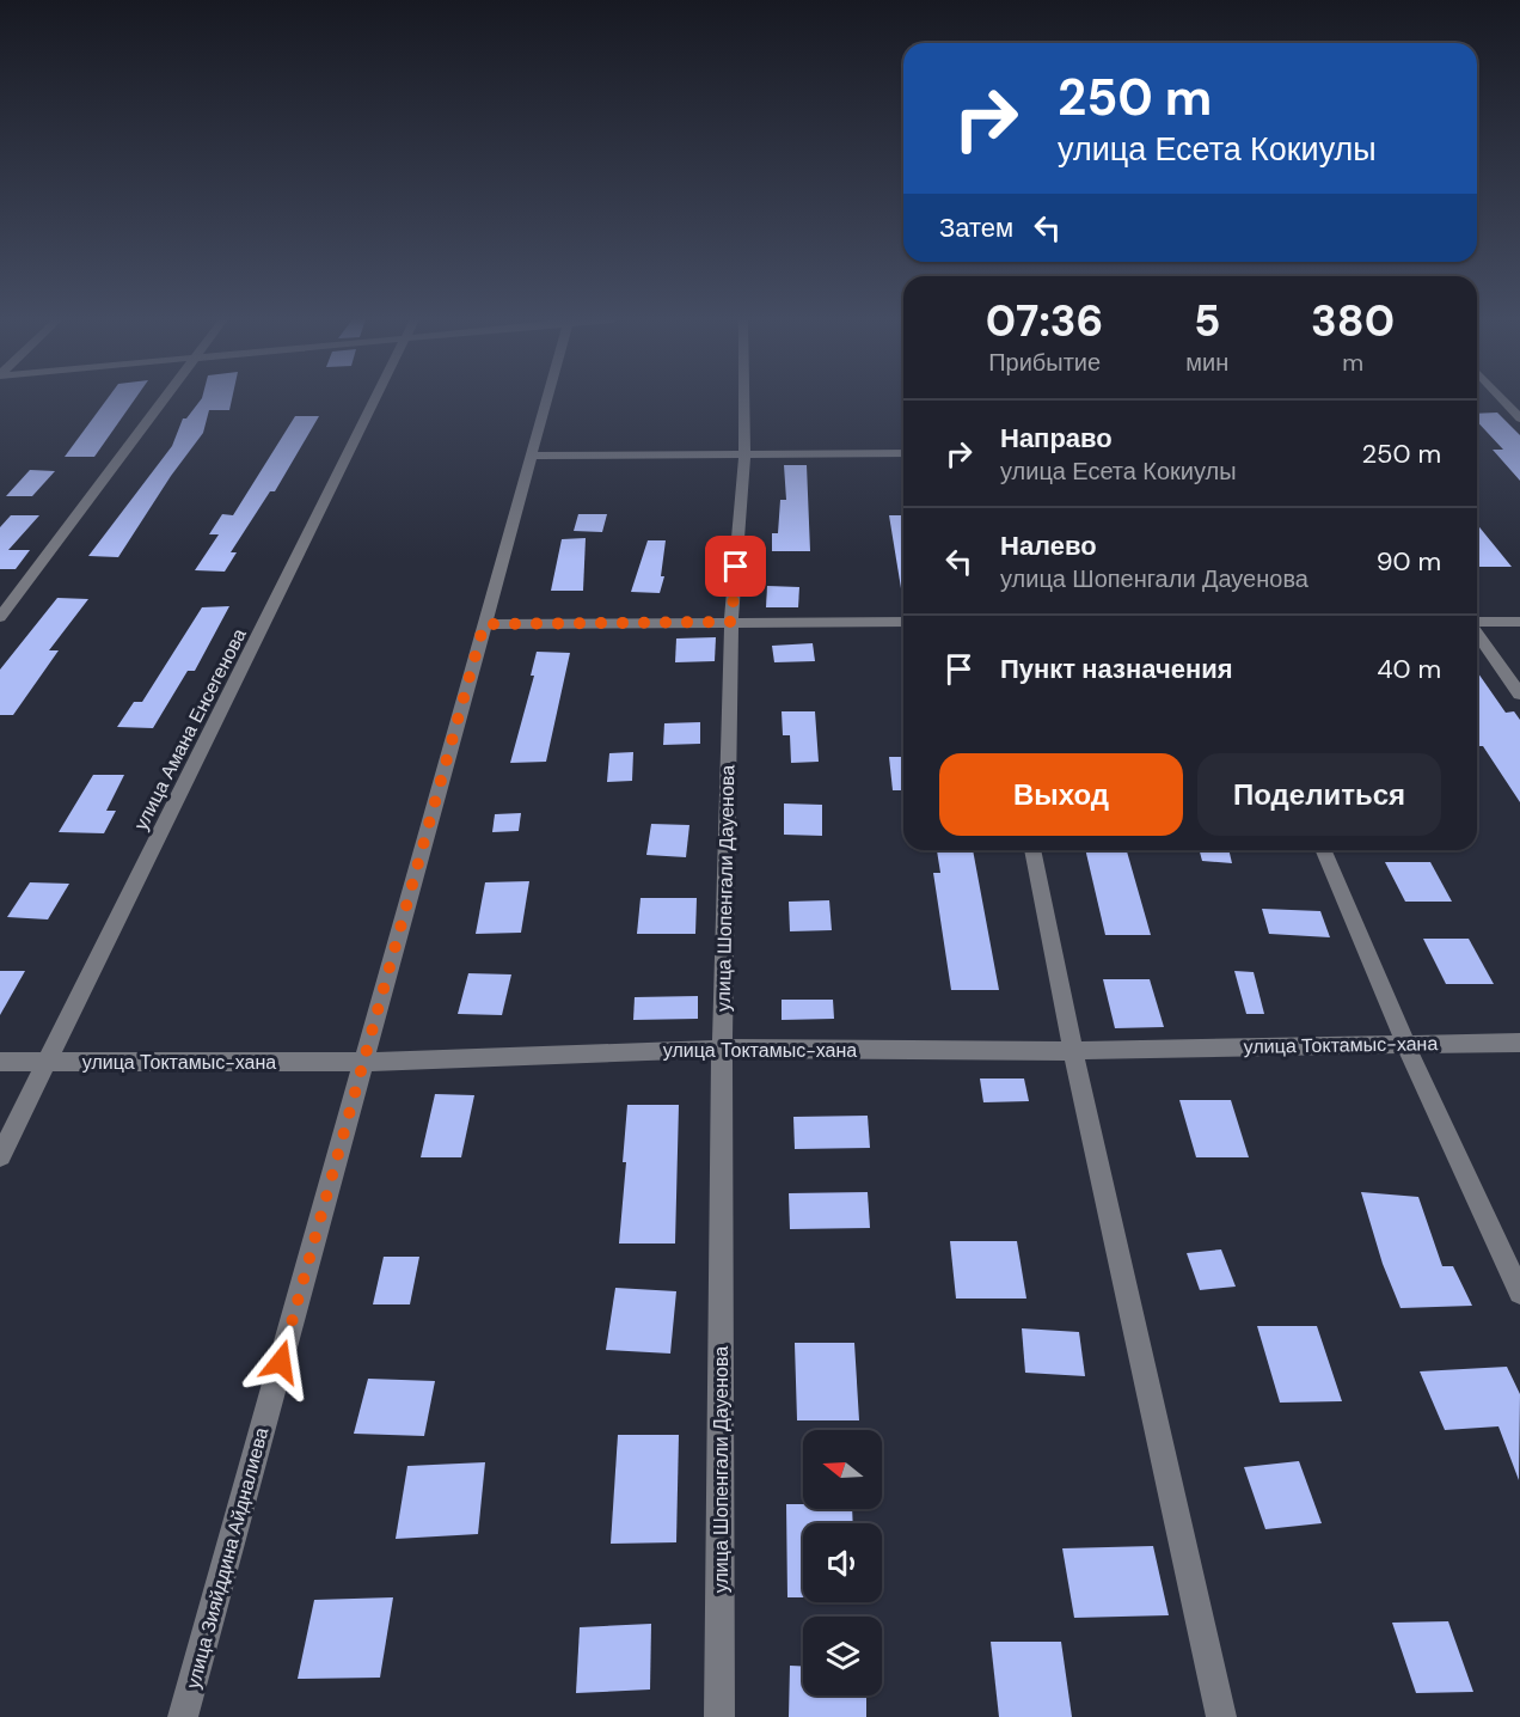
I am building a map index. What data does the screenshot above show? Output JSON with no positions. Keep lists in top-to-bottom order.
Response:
{
  "streets": {
    "street": [
      "улица Амана Енсегенова",
      "улица Шопенгали Дауенова",
      "улица Токтамыс-хана",
      "улица Зияйддина Айдналиева"
    ]
  },
  "crossings": [
    ["улица Амана Енсегенова", "улица Токтамыс-хана"],
    ["улица Шопенгали Дауенова", "улица Токтамыс-хана"],
    ["улица Токтамыс-хана", "улица Зияйддина Айдналиева"]
  ],
  "north": "left",
  "page": {
    "turn": ["250 m", "улица Есета Кокиулы"],
    "then": "Затем",
    "eta": [
      "07:36",
      "Прибытие",
      "5",
      "мин",
      "380",
      "m"
    ],
    "list": [
      {
        "name": "Направо",
        "note": "улица Есета Кокиулы",
        "value": "250 m"
      },
      {
        "name": "Налево",
        "note": "улица Шопенгали Дауенова",
        "value": "90 m"
      },
      {
        "name": "Пункт назначения",
        "value": "40 m"
      }
    ],
    "buttons": ["Выход", "Поделиться"]
  }
}
